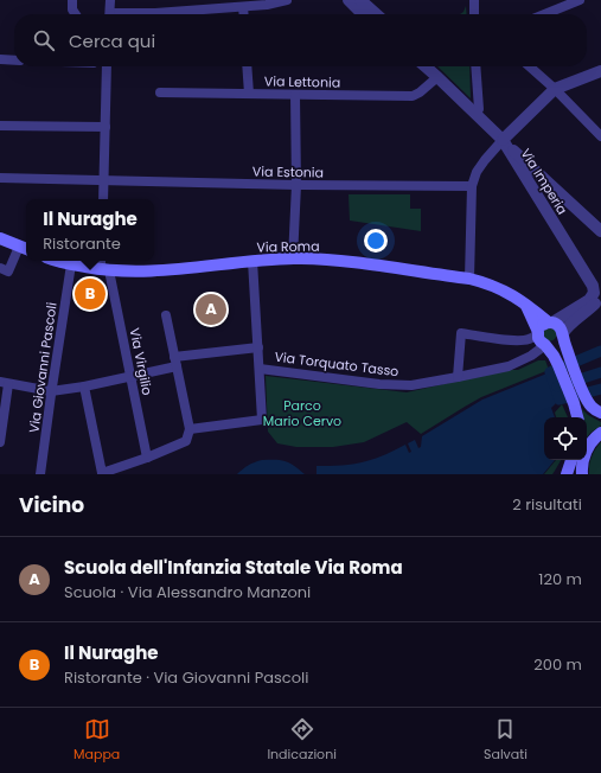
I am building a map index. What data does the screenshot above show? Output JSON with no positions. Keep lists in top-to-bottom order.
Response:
{
  "streets": {
    "main road": ["Via Roma"],
    "street": [
      "Via Lettonia",
      "Via Estonia",
      "Via Imperia",
      "Via Virgilio",
      "Via Torquato Tasso",
      "Via Giovanni Pascoli"
    ]
  },
  "crossings": [
    ["Via Imperia", "Via Roma"],
    ["Via Imperia", "Via Torquato Tasso"],
    ["Via Roma", "Via Virgilio"],
    ["Via Roma", "Via Torquato Tasso"],
    ["Via Roma", "Via Giovanni Pascoli"]
  ],
  "parks": ["Parco Mario Cervo"],
  "page": {
    "search": "Cerca qui",
    "popup": ["Il Nuraghe", "Ristorante"],
    "pins": ["B", "A"],
    "heading": ["Vicino", "2 risultati"],
    "list": [
      {
        "mark": "A",
        "name": "Scuola dell'Infanzia Statale Via Roma",
        "note": "Scuola · Via Alessandro Manzoni",
        "value": "120 m"
      },
      {
        "mark": "B",
        "name": "Il Nuraghe",
        "note": "Ristorante · Via Giovanni Pascoli",
        "value": "200 m"
      }
    ],
    "nav": ["Mappa", "Indicazioni", "Salvati"]
  }
}
